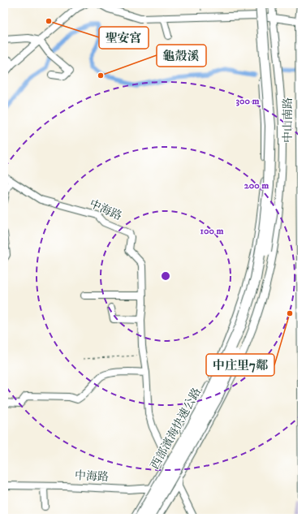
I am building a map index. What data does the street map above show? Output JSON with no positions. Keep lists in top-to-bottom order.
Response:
{
  "streets": {
    "highway": ["西部濱海快速公路"],
    "street": ["中山南路", "中海路"]
  },
  "places": ["聖安宮", "龜殼溪", "中庄里7鄰"],
  "rings": ["300 m", "200 m", "100 m"]
}
